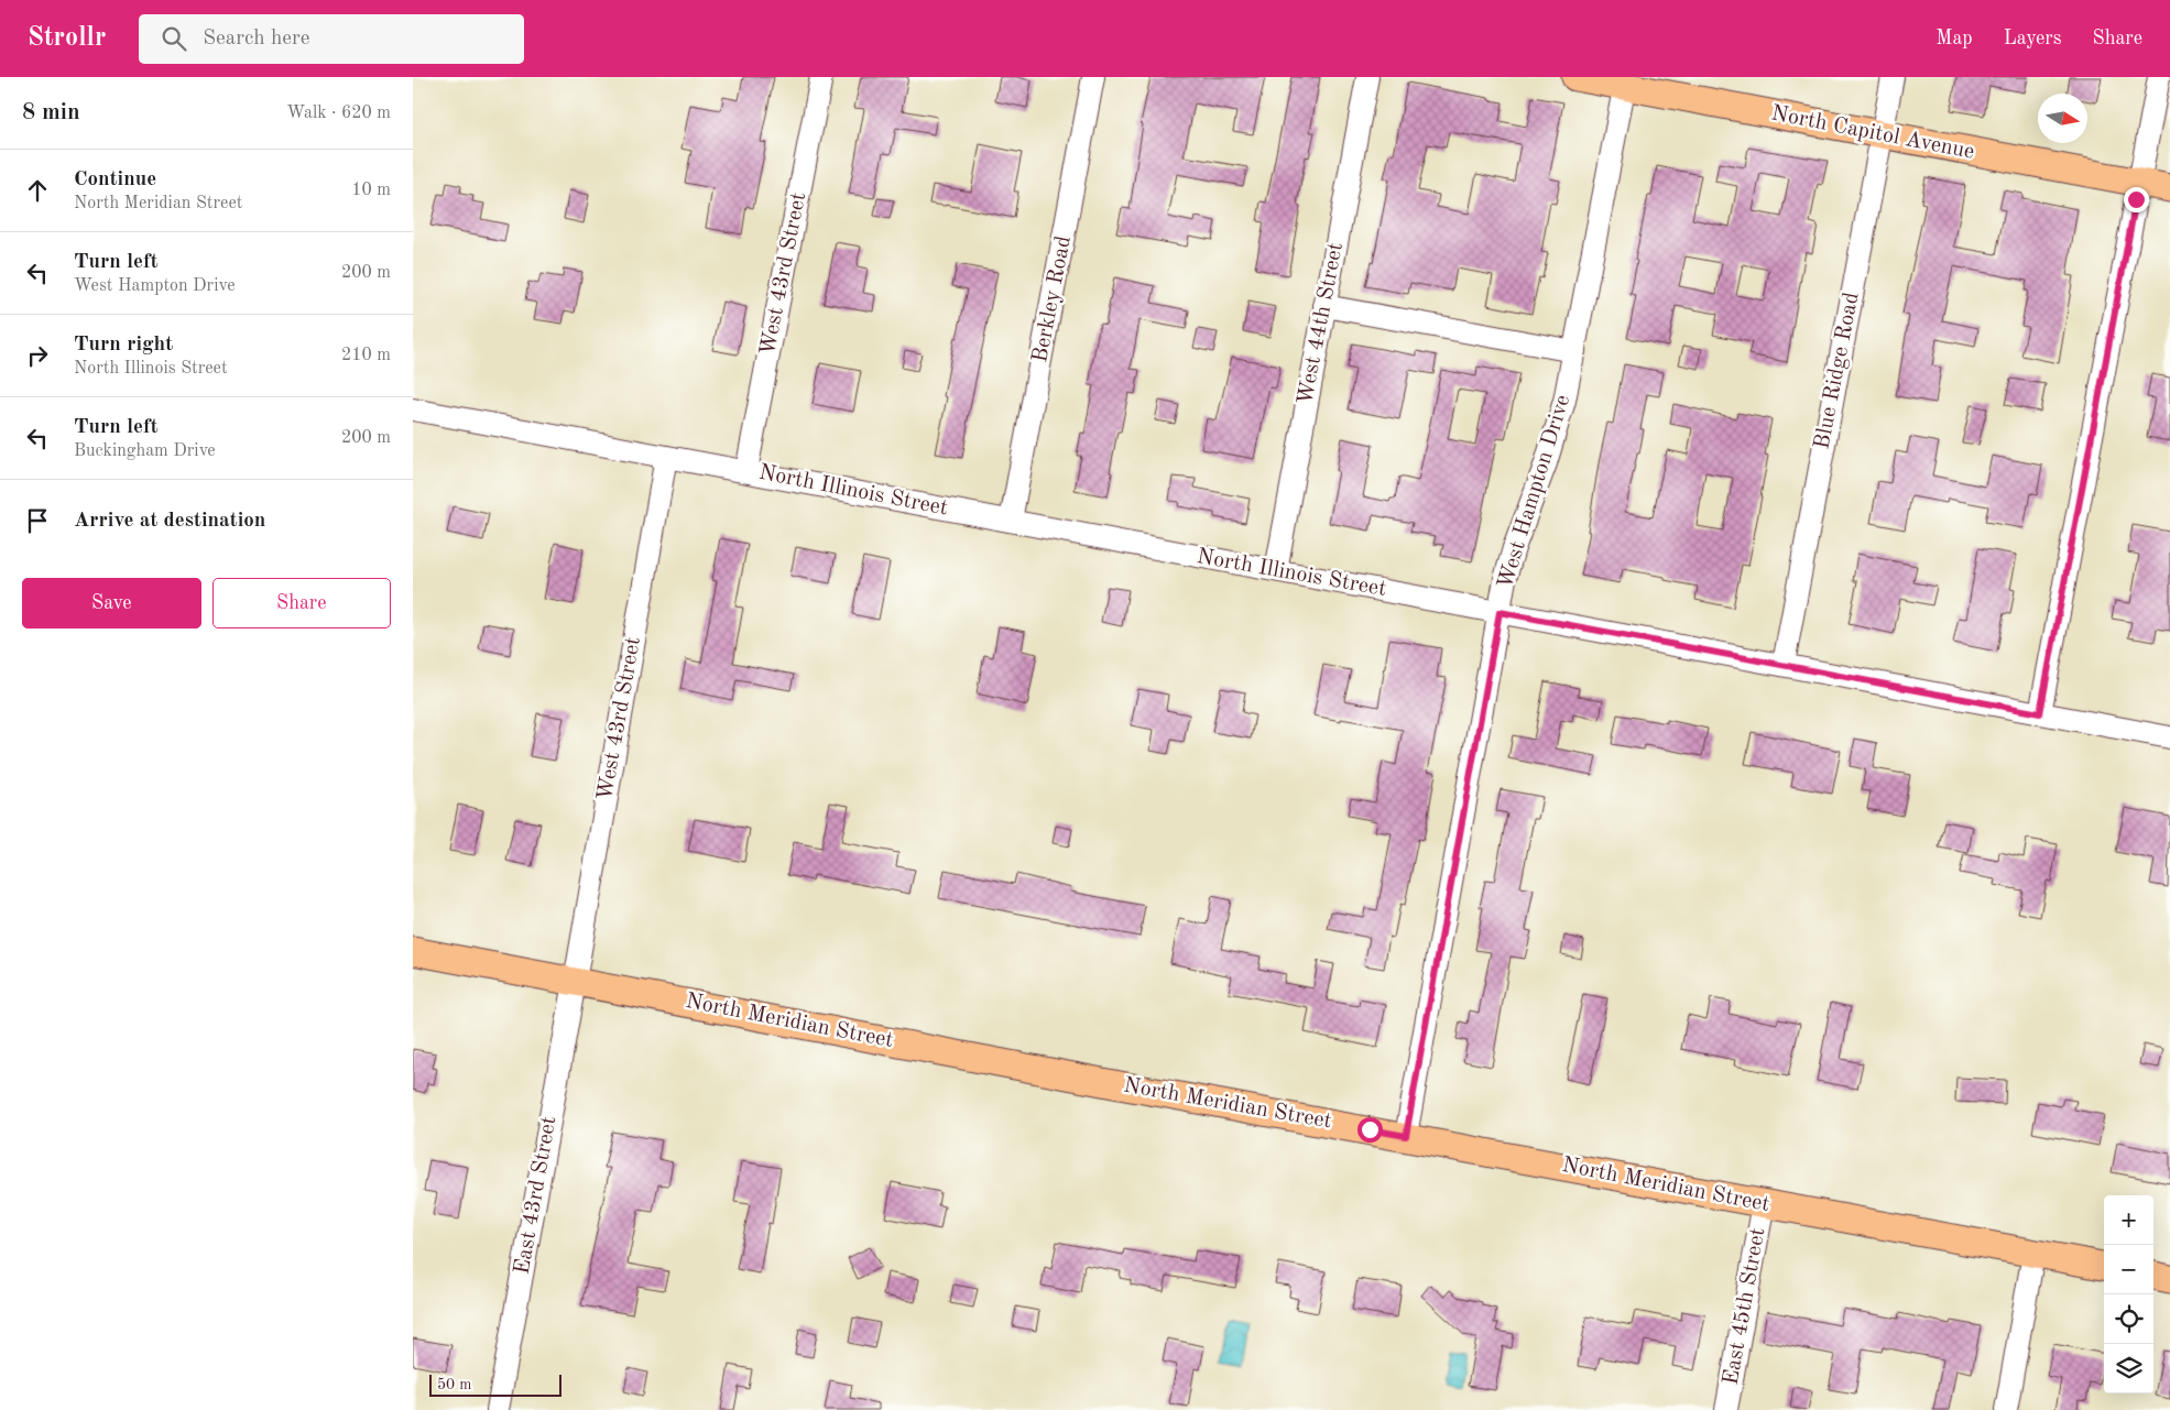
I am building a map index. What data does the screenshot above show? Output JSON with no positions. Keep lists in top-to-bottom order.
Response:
{
  "streets": {
    "main road": ["North Capitol Avenue", "North Meridian Street"],
    "street": [
      "West 43rd Street",
      "Berkley Road",
      "West 44th Street",
      "Blue Ridge Road",
      "North Illinois Street",
      "West Hampton Drive",
      "East 43rd Street",
      "East 45th Street"
    ]
  },
  "crossings": [
    ["North Capitol Avenue", "Blue Ridge Road"],
    ["North Capitol Avenue", "West Hampton Drive"],
    ["West 43rd Street", "North Illinois Street"],
    ["West 43rd Street", "North Meridian Street"],
    ["West 43rd Street", "East 43rd Street"],
    ["Berkley Road", "North Illinois Street"],
    ["West 44th Street", "North Illinois Street"],
    ["Blue Ridge Road", "North Illinois Street"],
    ["North Illinois Street", "West Hampton Drive"],
    ["West Hampton Drive", "North Meridian Street"],
    ["North Meridian Street", "East 43rd Street"],
    ["North Meridian Street", "East 45th Street"]
  ],
  "scale_bar": "50 m",
  "north": "right",
  "page": {
    "header": "Strollr",
    "search": "Search here",
    "nav": ["Map", "Layers", "Share"],
    "heading": ["8 min", "Walk · 620 m"],
    "list": [
      ["Continue", "North Meridian Street", "10 m"],
      ["Turn left", "West Hampton Drive", "200 m"],
      ["Turn right", "North Illinois Street", "210 m"],
      ["Turn left", "Buckingham Drive", "200 m"],
      "Arrive at destination"
    ],
    "buttons": ["Save", "Share"],
    "map_buttons": ["+", "−"],
    "scale": "50 m"
  }
}
